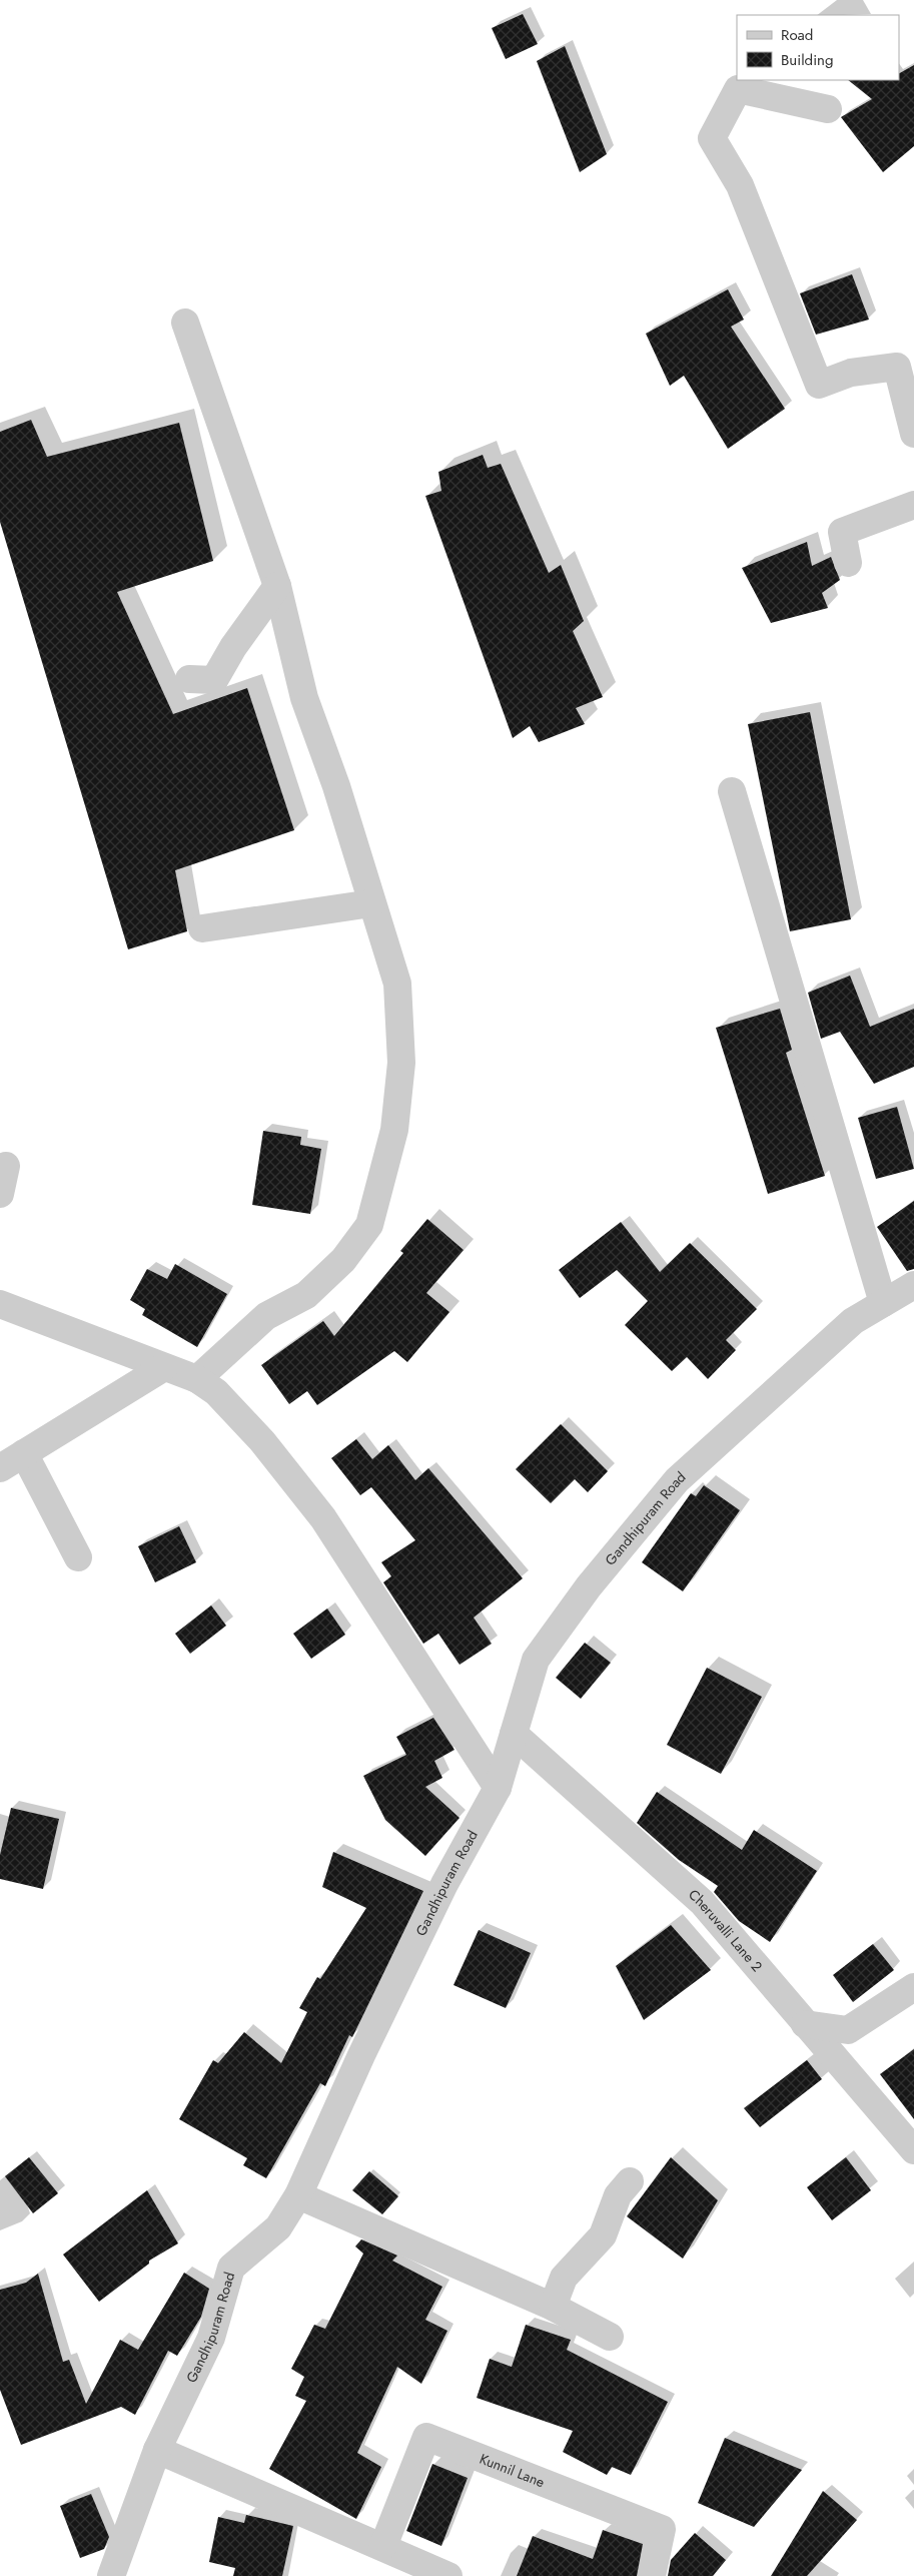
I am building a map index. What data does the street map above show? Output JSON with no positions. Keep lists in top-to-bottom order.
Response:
{
  "streets": {
    "street": ["Gandhipuram Road", "Cheruvalli Lane 2", "Kunnil Lane"]
  },
  "crossings": [
    ["Gandhipuram Road", "Cheruvalli Lane 2"]
  ],
  "legend": ["Road", "Building"]
}
